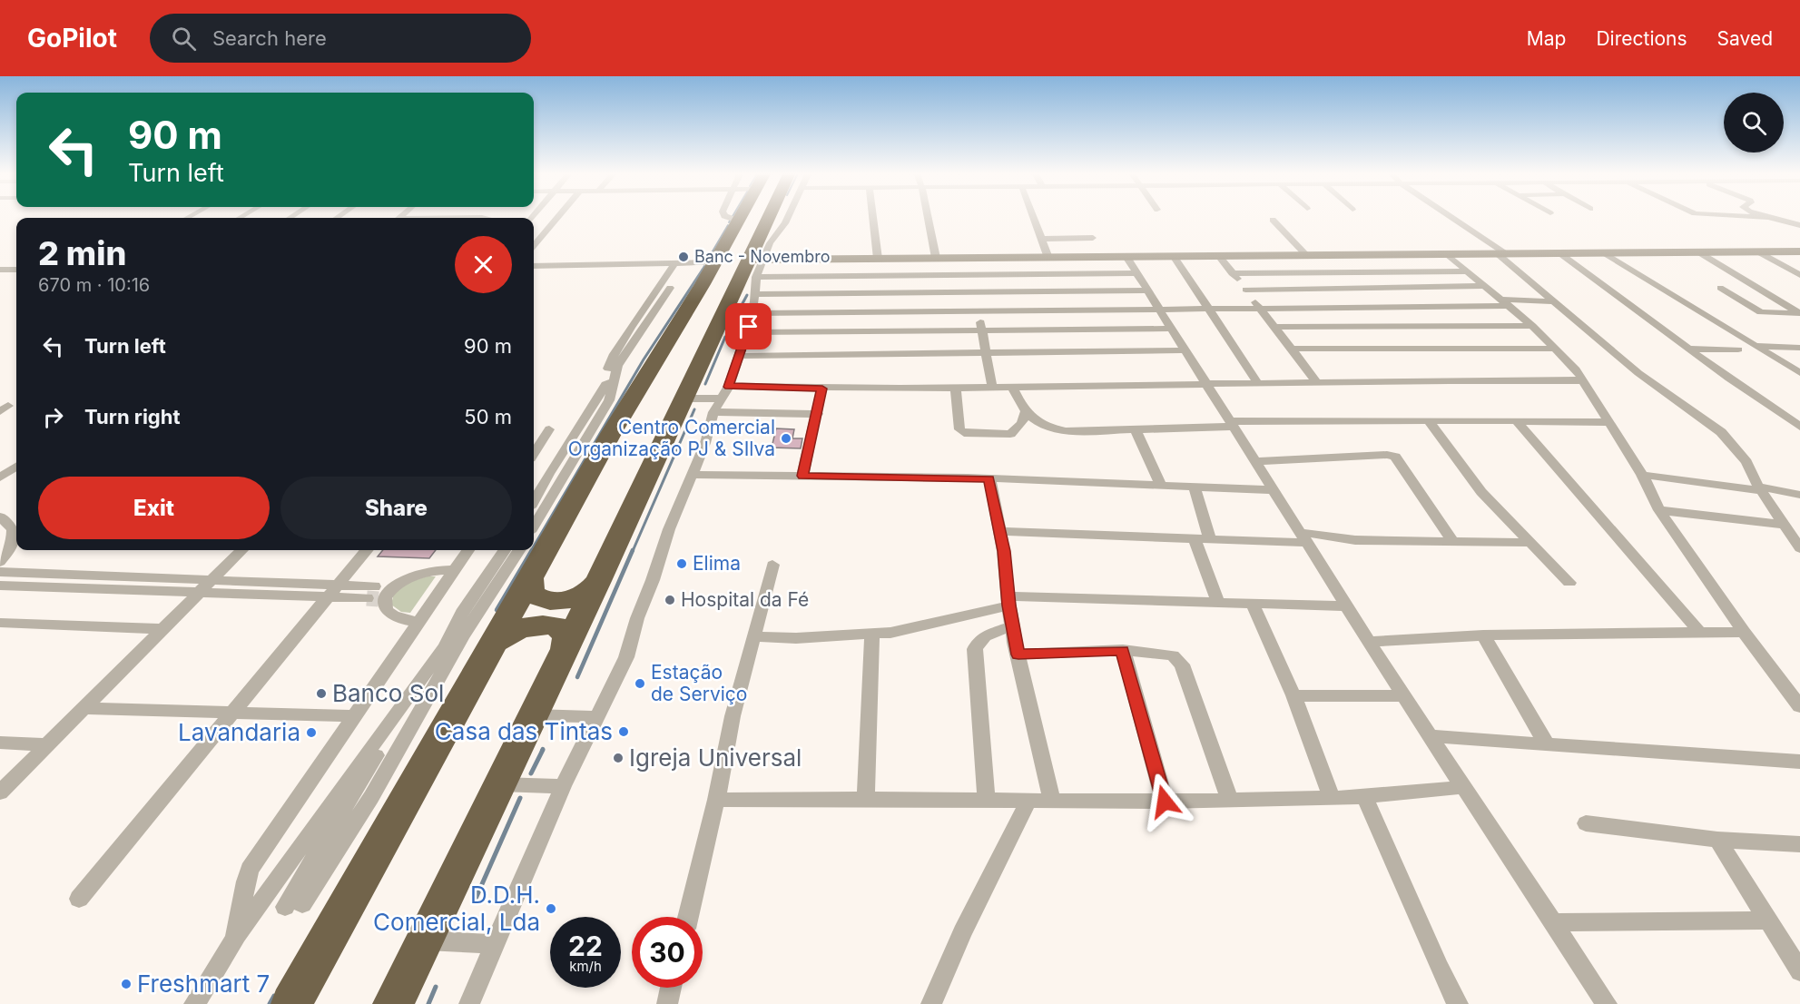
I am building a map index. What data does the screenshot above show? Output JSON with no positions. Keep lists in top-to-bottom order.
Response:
{
  "places": [
    "Banc - Novembro",
    "Centro Comercial Organização PJ & SIlva",
    "Elima",
    "Hospital da Fé",
    "Estação de Serviço",
    "Banco Sol",
    "Casa das Tintas",
    "Lavandaria",
    "Igreja Universal",
    "D.D.H. Comercial, Lda",
    "Freshmart 7"
  ],
  "page": {
    "header": "GoPilot",
    "search": "Search here",
    "nav": ["Map", "Directions", "Saved"],
    "turn": ["90 m", "Turn left"],
    "heading": ["2 min", "670 m · 10:16"],
    "list": [
      {
        "name": "Turn left",
        "value": "90 m"
      },
      {
        "name": "Turn right",
        "value": "50 m"
      }
    ],
    "buttons": ["Exit", "Share"],
    "speed": "22 km/h",
    "limit": "30"
  }
}
